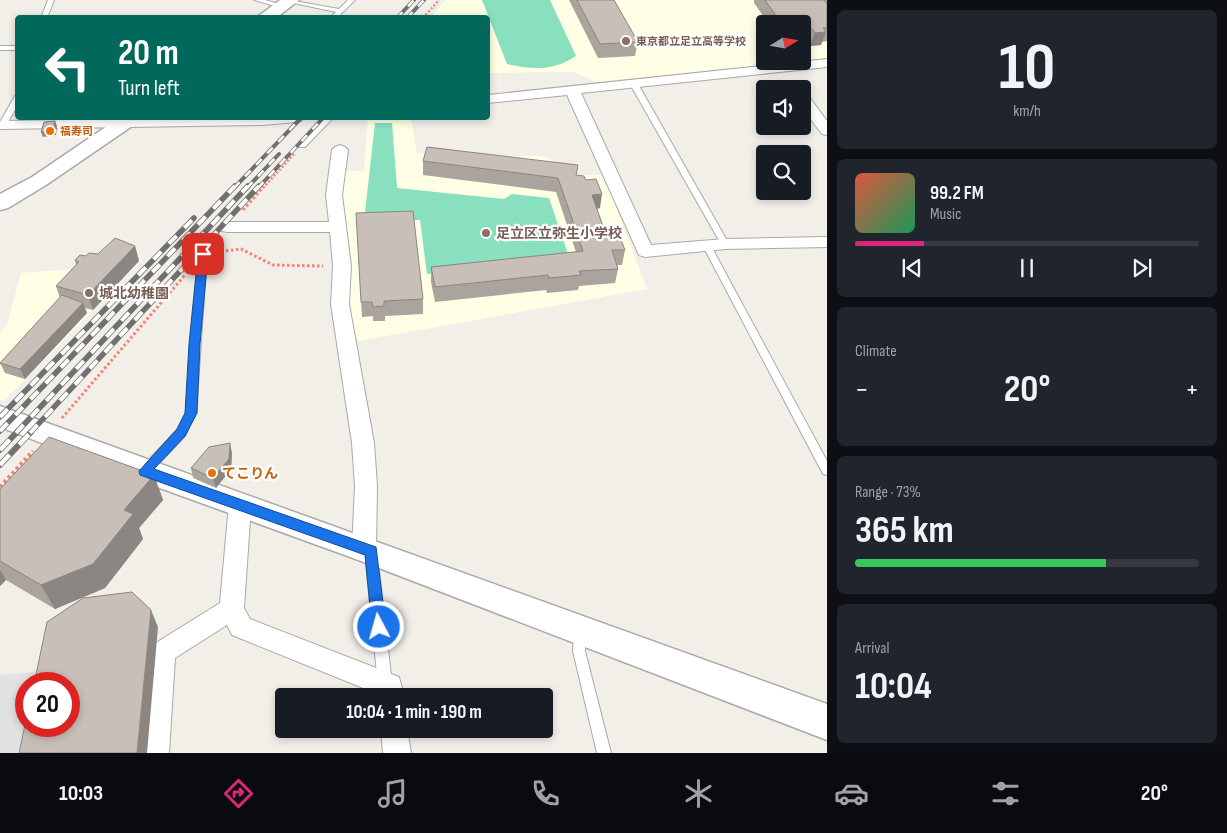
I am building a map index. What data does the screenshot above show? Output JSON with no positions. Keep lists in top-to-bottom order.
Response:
{
  "places": [
    "東京都立足立高等学校",
    "福寿司",
    "足立区立弥生小学校",
    "城北幼稚園",
    "てこりん"
  ],
  "north": "right",
  "page": {
    "tile": [
      ["10", "km/h"],
      "Climate",
      ["Range · 73%", "365 km"],
      ["Arrival", "10:04"]
    ],
    "turn": ["20 m", "Turn left"],
    "song": ["99.2 FM", "Music"],
    "heat": ["−", "20°", "+"],
    "limit": "20",
    "trip": "10:04 · 1 min · 190 m",
    "tabs": ["10:03", "20°"]
  }
}
